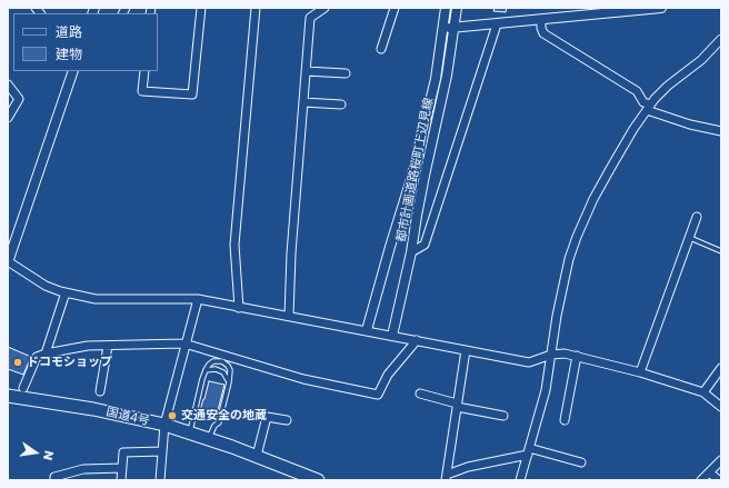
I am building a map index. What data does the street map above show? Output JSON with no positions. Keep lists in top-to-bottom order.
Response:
{
  "streets": {
    "highway": ["国道4号"],
    "street": ["都市計画道路桜町上辺見線"]
  },
  "places": ["ドコモショップ", "交通安全の地蔵"],
  "legend": ["道路", "建物"],
  "north": "right"
}
